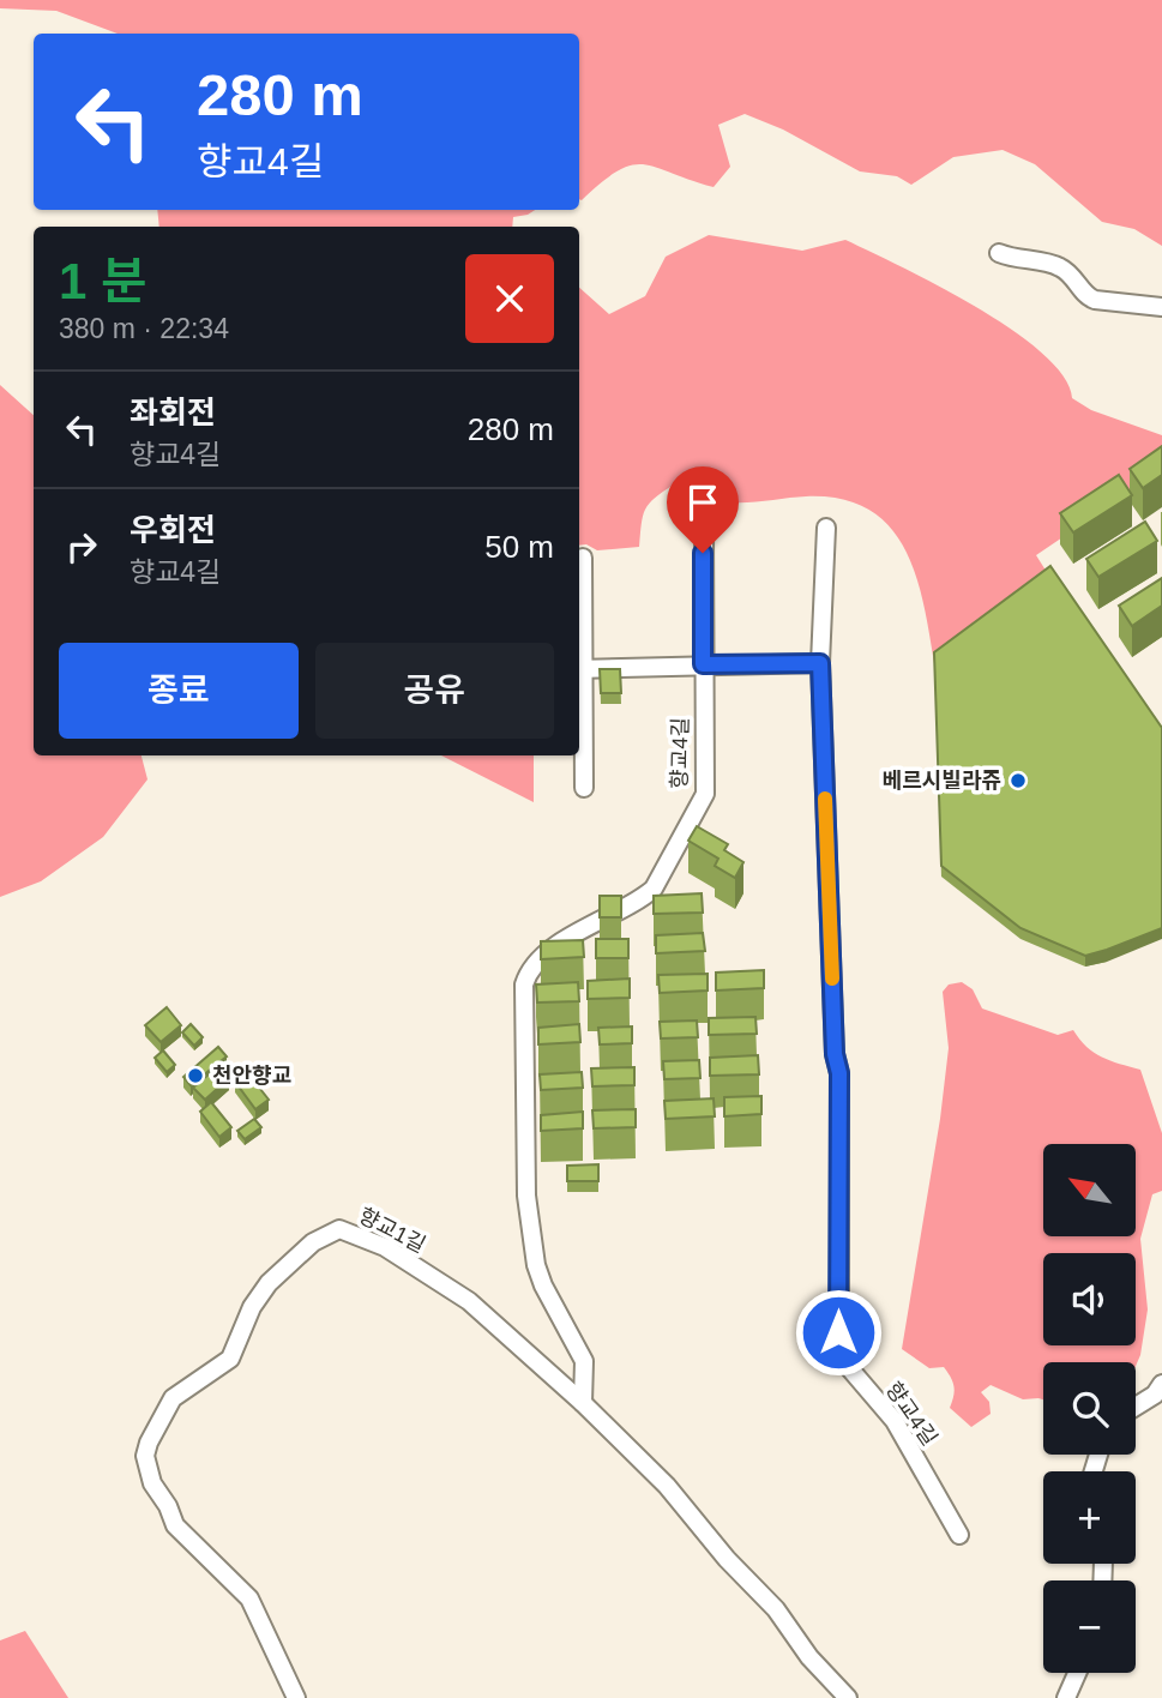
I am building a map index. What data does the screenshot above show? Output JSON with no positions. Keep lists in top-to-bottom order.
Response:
{
  "streets": {
    "street": ["향교4길", "향교1길"]
  },
  "crossings": [
    ["향교4길", "향교1길"]
  ],
  "places": ["베르시빌라쥬", "천안향교"],
  "north": "top left",
  "page": {
    "turn": ["280 m", "향교4길"],
    "heading": ["1 분", "380 m · 22:34"],
    "list": [
      {
        "name": "좌회전",
        "note": "향교4길",
        "value": "280 m"
      },
      {
        "name": "우회전",
        "note": "향교4길",
        "value": "50 m"
      }
    ],
    "buttons": ["종료", "공유"],
    "map_buttons": ["+", "−"]
  }
}
